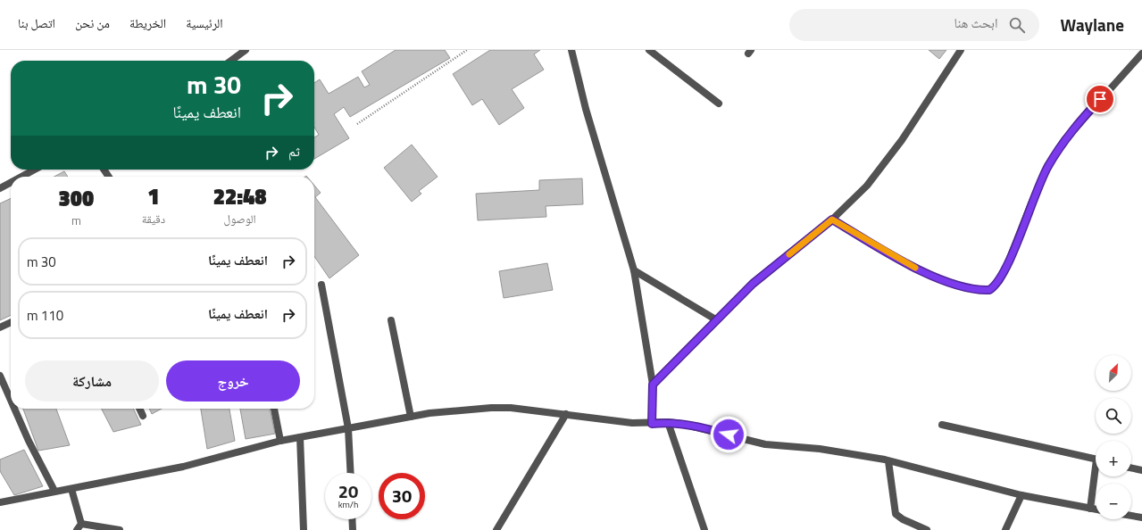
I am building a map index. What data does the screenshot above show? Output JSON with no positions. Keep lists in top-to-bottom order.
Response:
{
  "north": "top right",
  "page": {
    "header": "Waylane",
    "search": "ابحث هنا",
    "nav": [
      "الرئيسية",
      "الخريطة",
      "من نحن",
      "اتصل بنا"
    ],
    "turn": ["30 m", "انعطف يمينًا"],
    "then": "ثم",
    "eta": [
      "22:48",
      "الوصول",
      "1",
      "دقيقة",
      "300",
      "m"
    ],
    "list": [
      {
        "name": "انعطف يمينًا",
        "value": "30 m"
      },
      {
        "name": "انعطف يمينًا",
        "value": "110 m"
      }
    ],
    "buttons": ["خروج", "مشاركة"],
    "map_buttons": ["+", "−"],
    "speed": "20 km/h",
    "limit": "30"
  }
}
